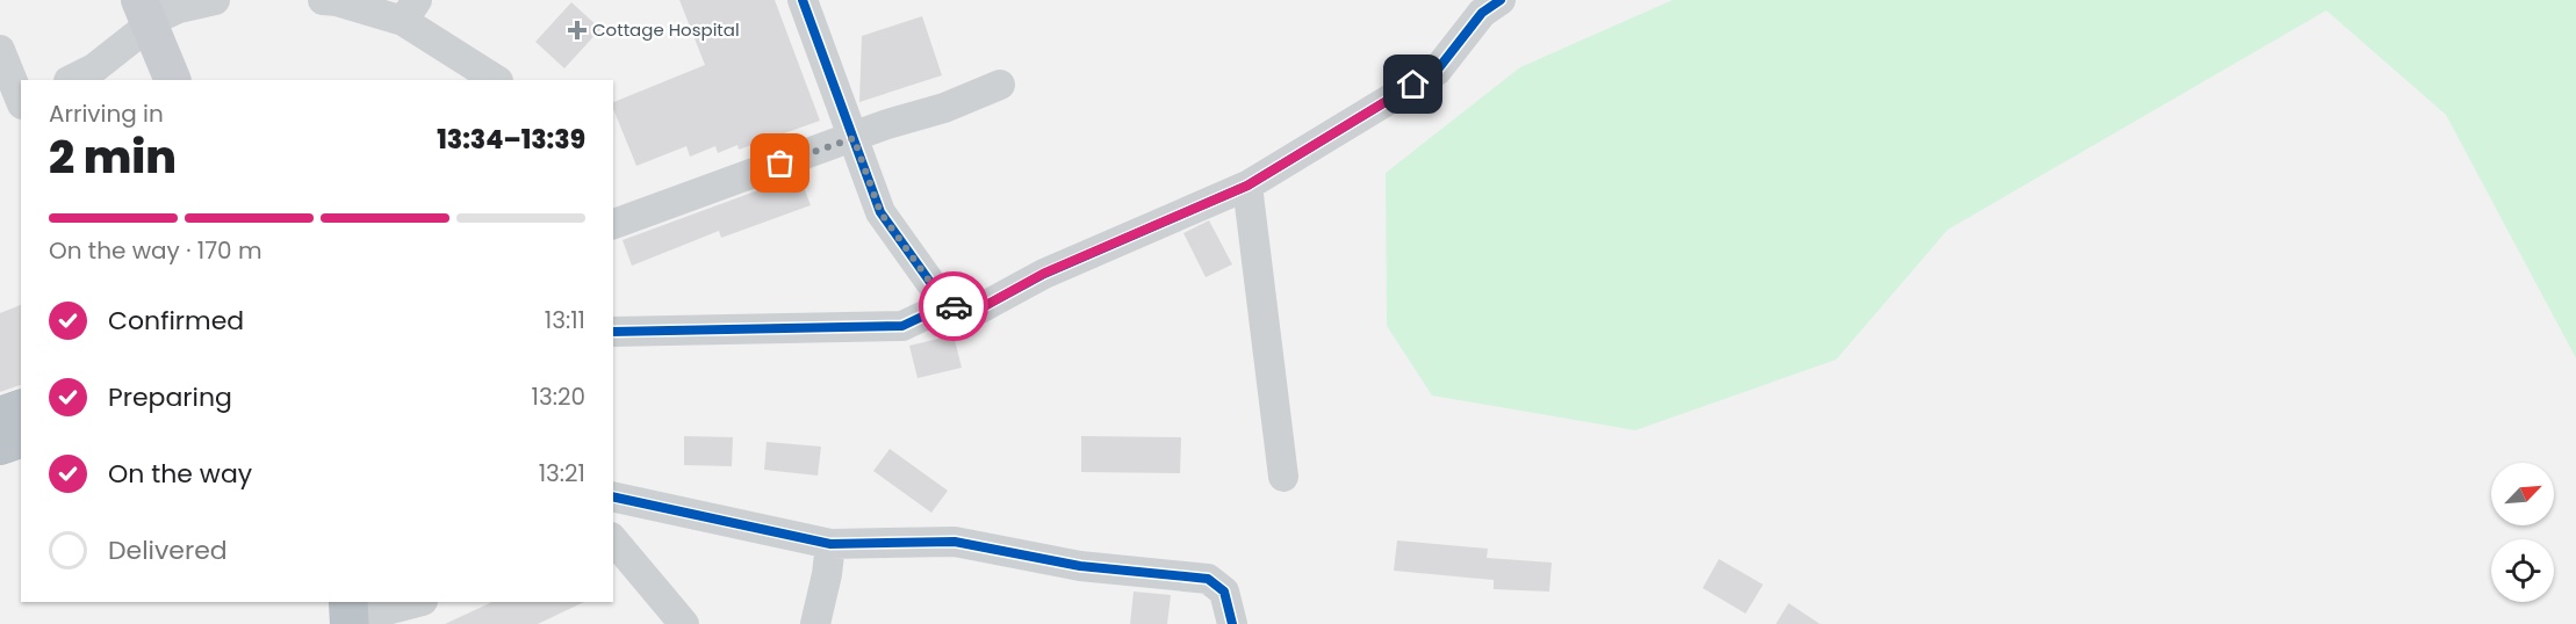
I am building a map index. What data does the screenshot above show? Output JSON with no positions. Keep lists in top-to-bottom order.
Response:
{
  "places": {
    "health": ["Cottage Hospital"]
  },
  "north": "top right",
  "page": {
    "heading": ["2 min", "Arriving in", "13:34–13:39"],
    "bar": "On the way · 170 m",
    "list": [
      ["Confirmed", "13:11"],
      ["Preparing", "13:20"],
      ["On the way", "13:21"],
      "Delivered"
    ]
  }
}
